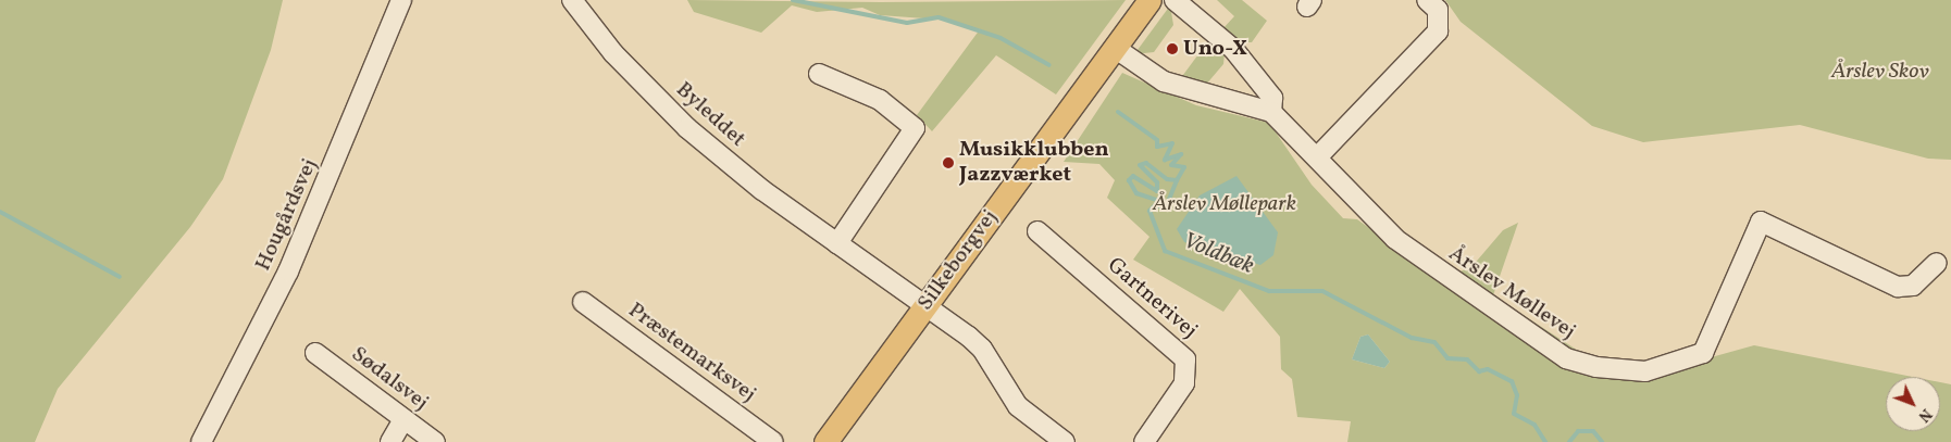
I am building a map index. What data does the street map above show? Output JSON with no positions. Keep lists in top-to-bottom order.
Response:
{
  "streets": {
    "main road": ["Silkeborgvej"],
    "street": [
      "Byleddet",
      "Hougårdsvej",
      "Årslev Møllevej",
      "Gartnerivej",
      "Præstemarksvej",
      "Sødalsvej"
    ]
  },
  "crossings": [
    ["Byleddet", "Silkeborgvej"],
    ["Silkeborgvej", "Årslev Møllevej"]
  ],
  "water": ["Voldbæk"],
  "parks": ["Årslev Skov", "Årslev Møllepark"],
  "places": ["Uno-X", "Musikklubben Jazzværket"],
  "north": "bottom right"
}
